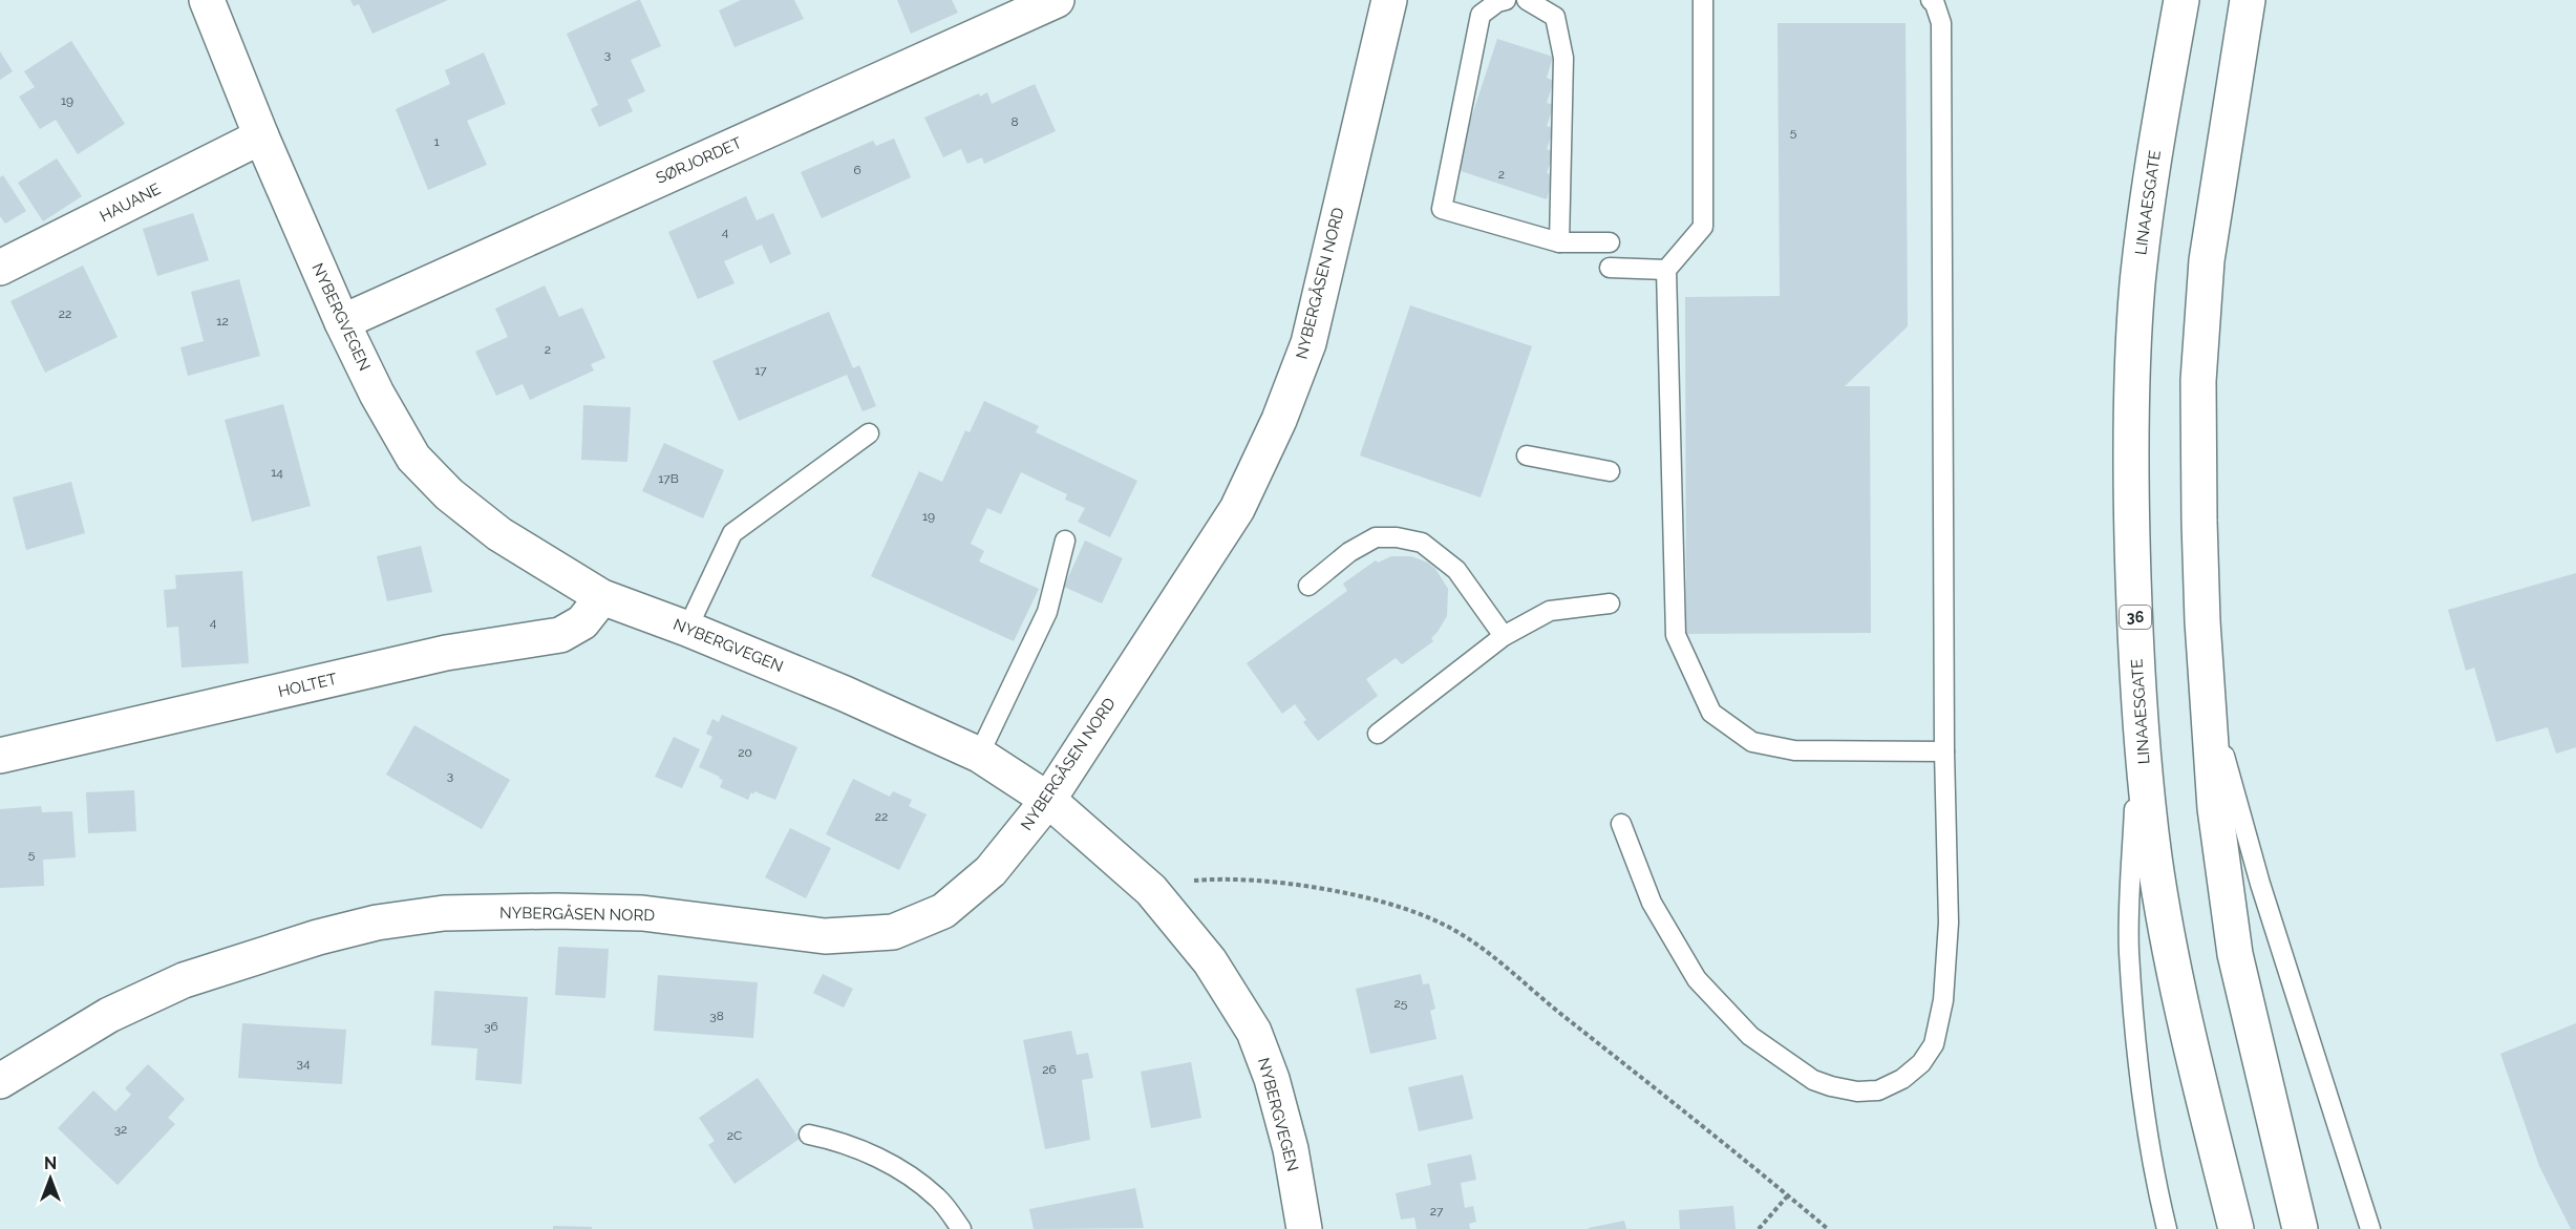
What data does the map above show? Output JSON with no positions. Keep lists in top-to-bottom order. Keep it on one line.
{"streets":{"main road":["SØRJORDET","HAUANE","LINAAESGATE","NYBERGÅSEN NORD","NYBERGVEGEN","36","HOLTET"]},"crossings":[["SØRJORDET","NYBERGVEGEN"],["HAUANE","NYBERGVEGEN"],["NYBERGÅSEN NORD","NYBERGVEGEN"],["NYBERGVEGEN","HOLTET"]],"house_numbers":["3","19","8","5","1","6","2","4","22","12","2","17","14","17B","19","4","20","3","22","5","25","38","36","34","26","32","2C","27"],"north":"top"}
